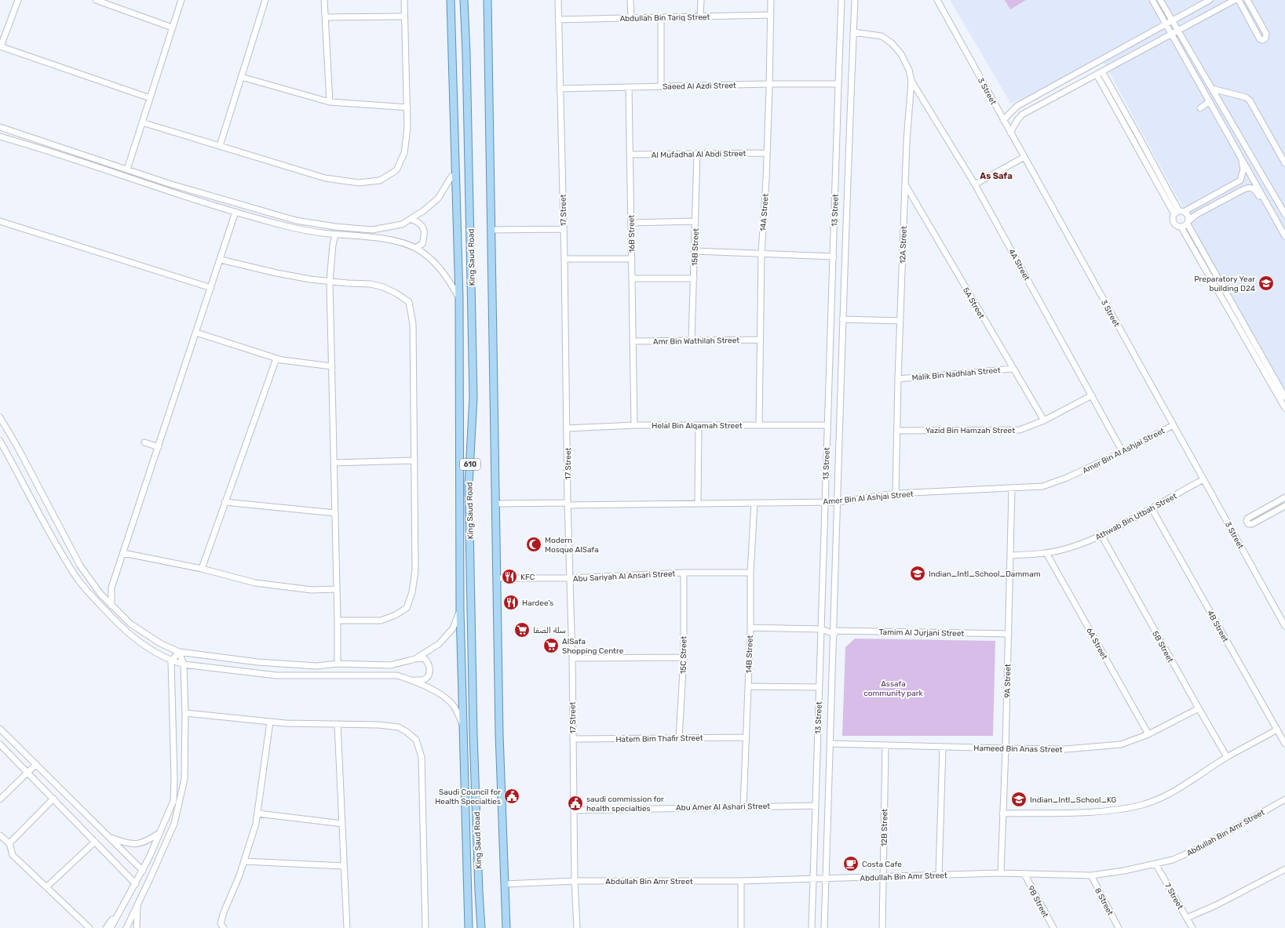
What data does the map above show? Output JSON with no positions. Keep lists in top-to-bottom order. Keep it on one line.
{"streets":{"main road":["King Saud Road","610"],"street":["Abdullah Bin Tariq Street","Saeed Al Azdi Street","3 Street","Al Mufadhal Al Abdi Street","17 Street","13 Street","14A Street","16B Street","12A Street","15B Street","4A Street","5A Street","Amr Bin Wathilah Street","Malik Bin Nadhlah Street","Helal Bin Alqamah Street","Yazid Bin Hamzah Street","Amer Bin Al Ashjai Street","Athwab Bin Utbah Street","Abu Sariyah Al Ansari Street","4B Street","Tamim Al Jurjani Street","6A Street","5B Street","14B Street","15C Street","9A Street","Hatem Bim Thafir Street","Hameed Bin Anas Street","Abu Amer Al Ashari Street","12B Street","Abdullah Bin Amr Street","7 Street","9B Street","8 Street"]},"crossings":[["Abdullah Bin Tariq Street","17 Street"],["Abdullah Bin Tariq Street","14A Street"],["Saeed Al Azdi Street","17 Street"],["Saeed Al Azdi Street","13 Street"],["Saeed Al Azdi Street","14A Street"],["Saeed Al Azdi Street","16B Street"],["3 Street","Amer Bin Al Ashjai Street"],["3 Street","Athwab Bin Utbah Street"],["Al Mufadhal Al Abdi Street","14A Street"],["Al Mufadhal Al Abdi Street","16B Street"],["Al Mufadhal Al Abdi Street","15B Street"],["17 Street","Helal Bin Alqamah Street"],["17 Street","Amer Bin Al Ashjai Street"],["17 Street","Abu Sariyah Al Ansari Street"],["17 Street","Hatem Bim Thafir Street"],["17 Street","Abu Amer Al Ashari Street"],["17 Street","Abdullah Bin Amr Street"],["13 Street","12A Street"],["13 Street","Helal Bin Alqamah Street"],["13 Street","Amer Bin Al Ashjai Street"],["13 Street","Tamim Al Jurjani Street"],["13 Street","Hameed Bin Anas Street"],["13 Street","Abu Amer Al Ashari Street"],["13 Street","Abdullah Bin Amr Street"],["14A Street","Amr Bin Wathilah Street"],["14A Street","Helal Bin Alqamah Street"],["16B Street","Amr Bin Wathilah Street"],["16B Street","Helal Bin Alqamah Street"],["12A Street","4A Street"],["12A Street","5A Street"],["12A Street","Malik Bin Nadhlah Street"],["12A Street","Yazid Bin Hamzah Street"],["12A Street","Amer Bin Al Ashjai Street"],["15B Street","Amr Bin Wathilah Street"],["4A Street","Yazid Bin Hamzah Street"],["4A Street","Amer Bin Al Ashjai Street"],["5A Street","Malik Bin Nadhlah Street"],["5A Street","Yazid Bin Hamzah Street"],["Amer Bin Al Ashjai Street","14B Street"],["Amer Bin Al Ashjai Street","9A Street"],["Athwab Bin Utbah Street","4B Street"],["Athwab Bin Utbah Street","6A Street"],["Athwab Bin Utbah Street","5B Street"],["Athwab Bin Utbah Street","9A Street"],["Abu Sariyah Al Ansari Street","14B Street"],["Abu Sariyah Al Ansari Street","15C Street"],["Tamim Al Jurjani Street","14B Street"],["Tamim Al Jurjani Street","9A Street"],["6A Street","Hameed Bin Anas Street"],["5B Street","Hameed Bin Anas Street"],["14B Street","Hatem Bim Thafir Street"],["14B Street","Abu Amer Al Ashari Street"],["15C Street","Hatem Bim Thafir Street"],["9A Street","Hameed Bin Anas Street"],["9A Street","Abdullah Bin Amr Street"],["Hameed Bin Anas Street","12B Street"],["12B Street","Abdullah Bin Amr Street"],["Abdullah Bin Amr Street","7 Street"],["Abdullah Bin Amr Street","9B Street"],["Abdullah Bin Amr Street","8 Street"]],"districts":["As Safa"],"parks":["Assafa community park"],"places":{"school or university":["Preparatory Year building D24","Indian_Intl_School_Dammam","Indian_Intl_School_KG"],"mosque":["Modern Mosque AlSafa"],"restaurant":["KFC","Hardee's"],"supermarket":["سلة الصفا","AlSafa Shopping Centre"],"public building":["Saudi Council for Health Specialties","saudi commission for health specialties"],"cafe":["Costa Cafe"]}}
